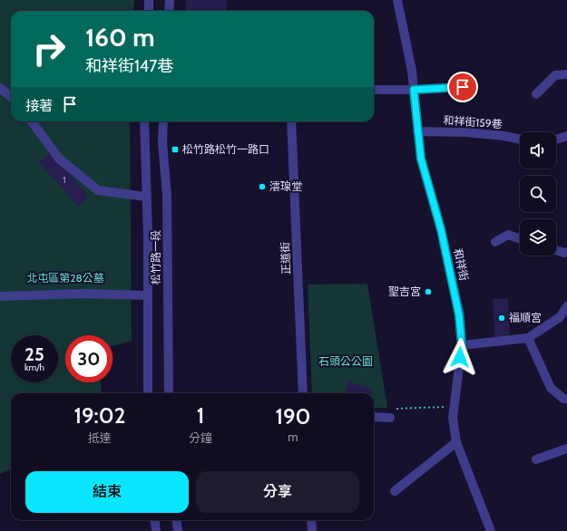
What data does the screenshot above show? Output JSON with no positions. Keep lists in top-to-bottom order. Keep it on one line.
{"streets":{"street":["和祥街159巷","松竹路一段","正道街","和祥街"]},"crossings":[["和祥街159巷","和祥街"]],"parks":["北屯區第28公墓","石頭公公園"],"places":{"transit":["松竹路松竹一路口"],"other":["澐瑔堂","聖吉宮","福順宮"]},"house_numbers":["1"],"page":{"turn":["160 m","和祥街147巷"],"then":"接著","speed":"25 km/h","limit":"30","eta":["19:02","抵達","1","分鐘","190","m"],"buttons":["結束","分享"]}}
